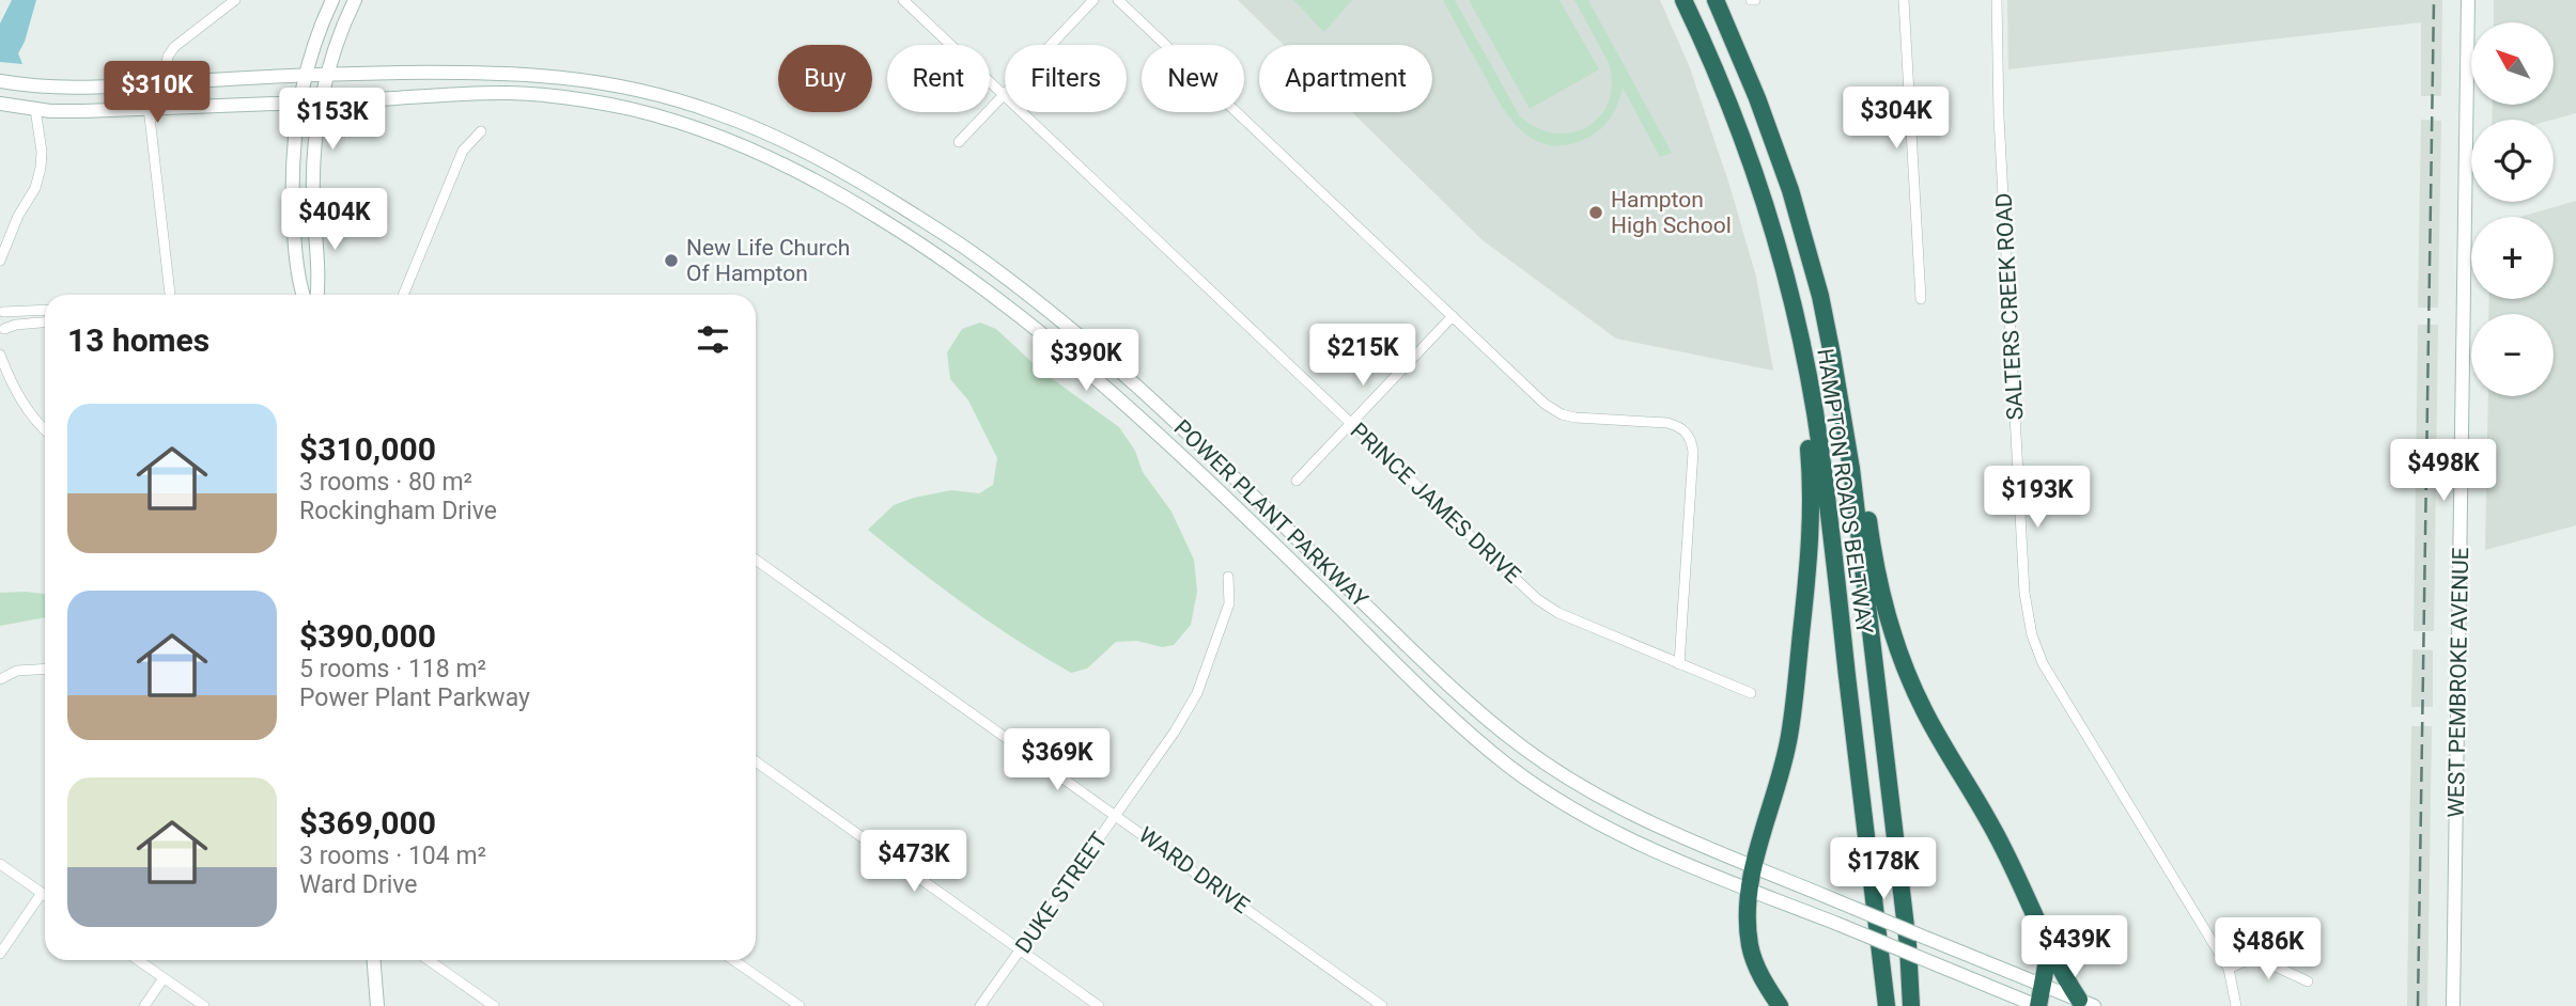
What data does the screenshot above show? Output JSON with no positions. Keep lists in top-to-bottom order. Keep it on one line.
{"streets":{"highway":["HAMPTON ROADS BELTWAY"],"main road":["POWER PLANT PARKWAY","WEST PEMBROKE AVENUE"],"street":["SALTERS CREEK ROAD","PRINCE JAMES DRIVE","WARD DRIVE","DUKE STREET"]},"crossings":[["WARD DRIVE","DUKE STREET"]],"places":["Hampton High School","New Life Church Of Hampton"],"north":"top left","page":{"map_buttons":["+","−"],"chip":["Buy","Rent","Filters","New","Apartment"],"price":["$310K","$304K","$153K","$404K","$215K","$390K","$498K","$193K","$369K","$473K","$178K","$439K","$486K"],"heading":"13 homes","list":[{"name":"$310,000","note":"3 rooms · 80 m² · Rockingham Drive"},{"name":"$390,000","note":"5 rooms · 118 m² · Power Plant Parkway"},{"name":"$369,000","note":"3 rooms · 104 m² · Ward Drive"}]}}
